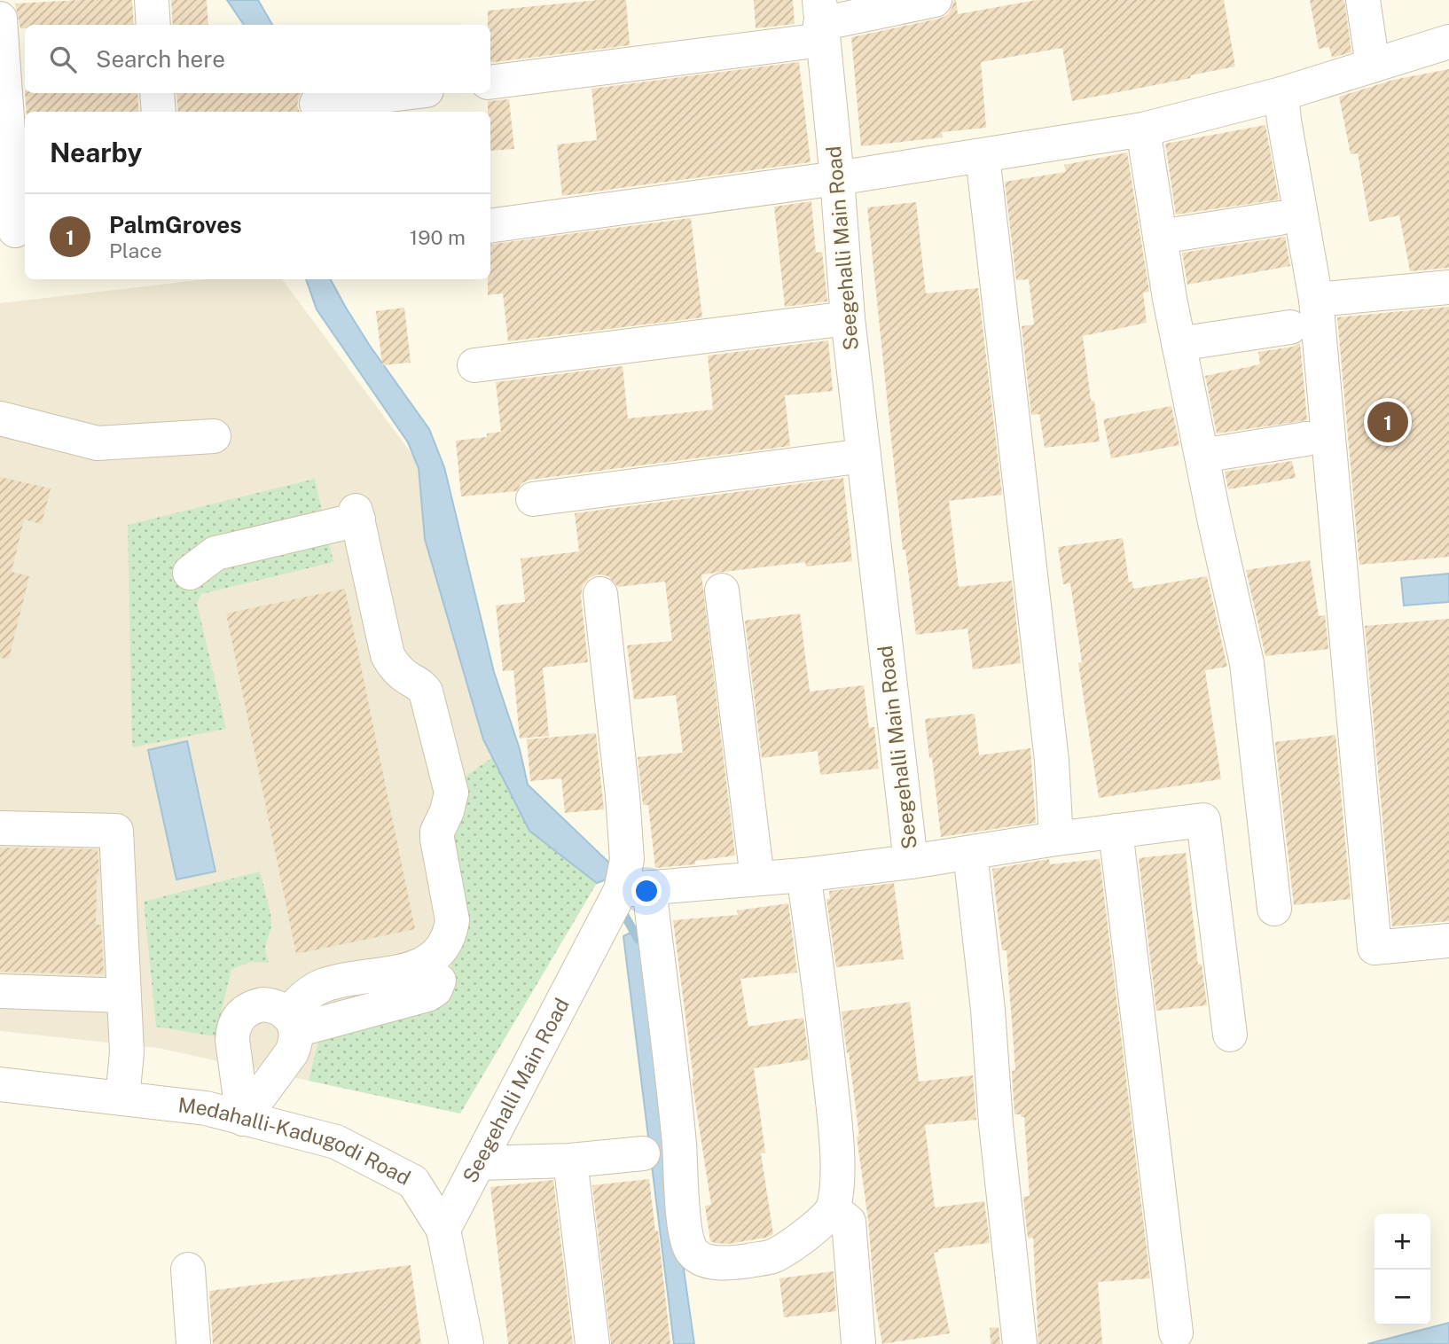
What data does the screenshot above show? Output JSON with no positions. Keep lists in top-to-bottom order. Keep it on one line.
{"streets":{"street":["Seegehalli Main Road","Medahalli-Kadugodi Road"]},"crossings":[["Seegehalli Main Road","Medahalli-Kadugodi Road"]],"page":{"search":"Search here","heading":"Nearby","list":[{"mark":"1","name":"PalmGroves","note":"Place","value":"190 m"}],"pins":"1","map_buttons":["+","−"]}}
